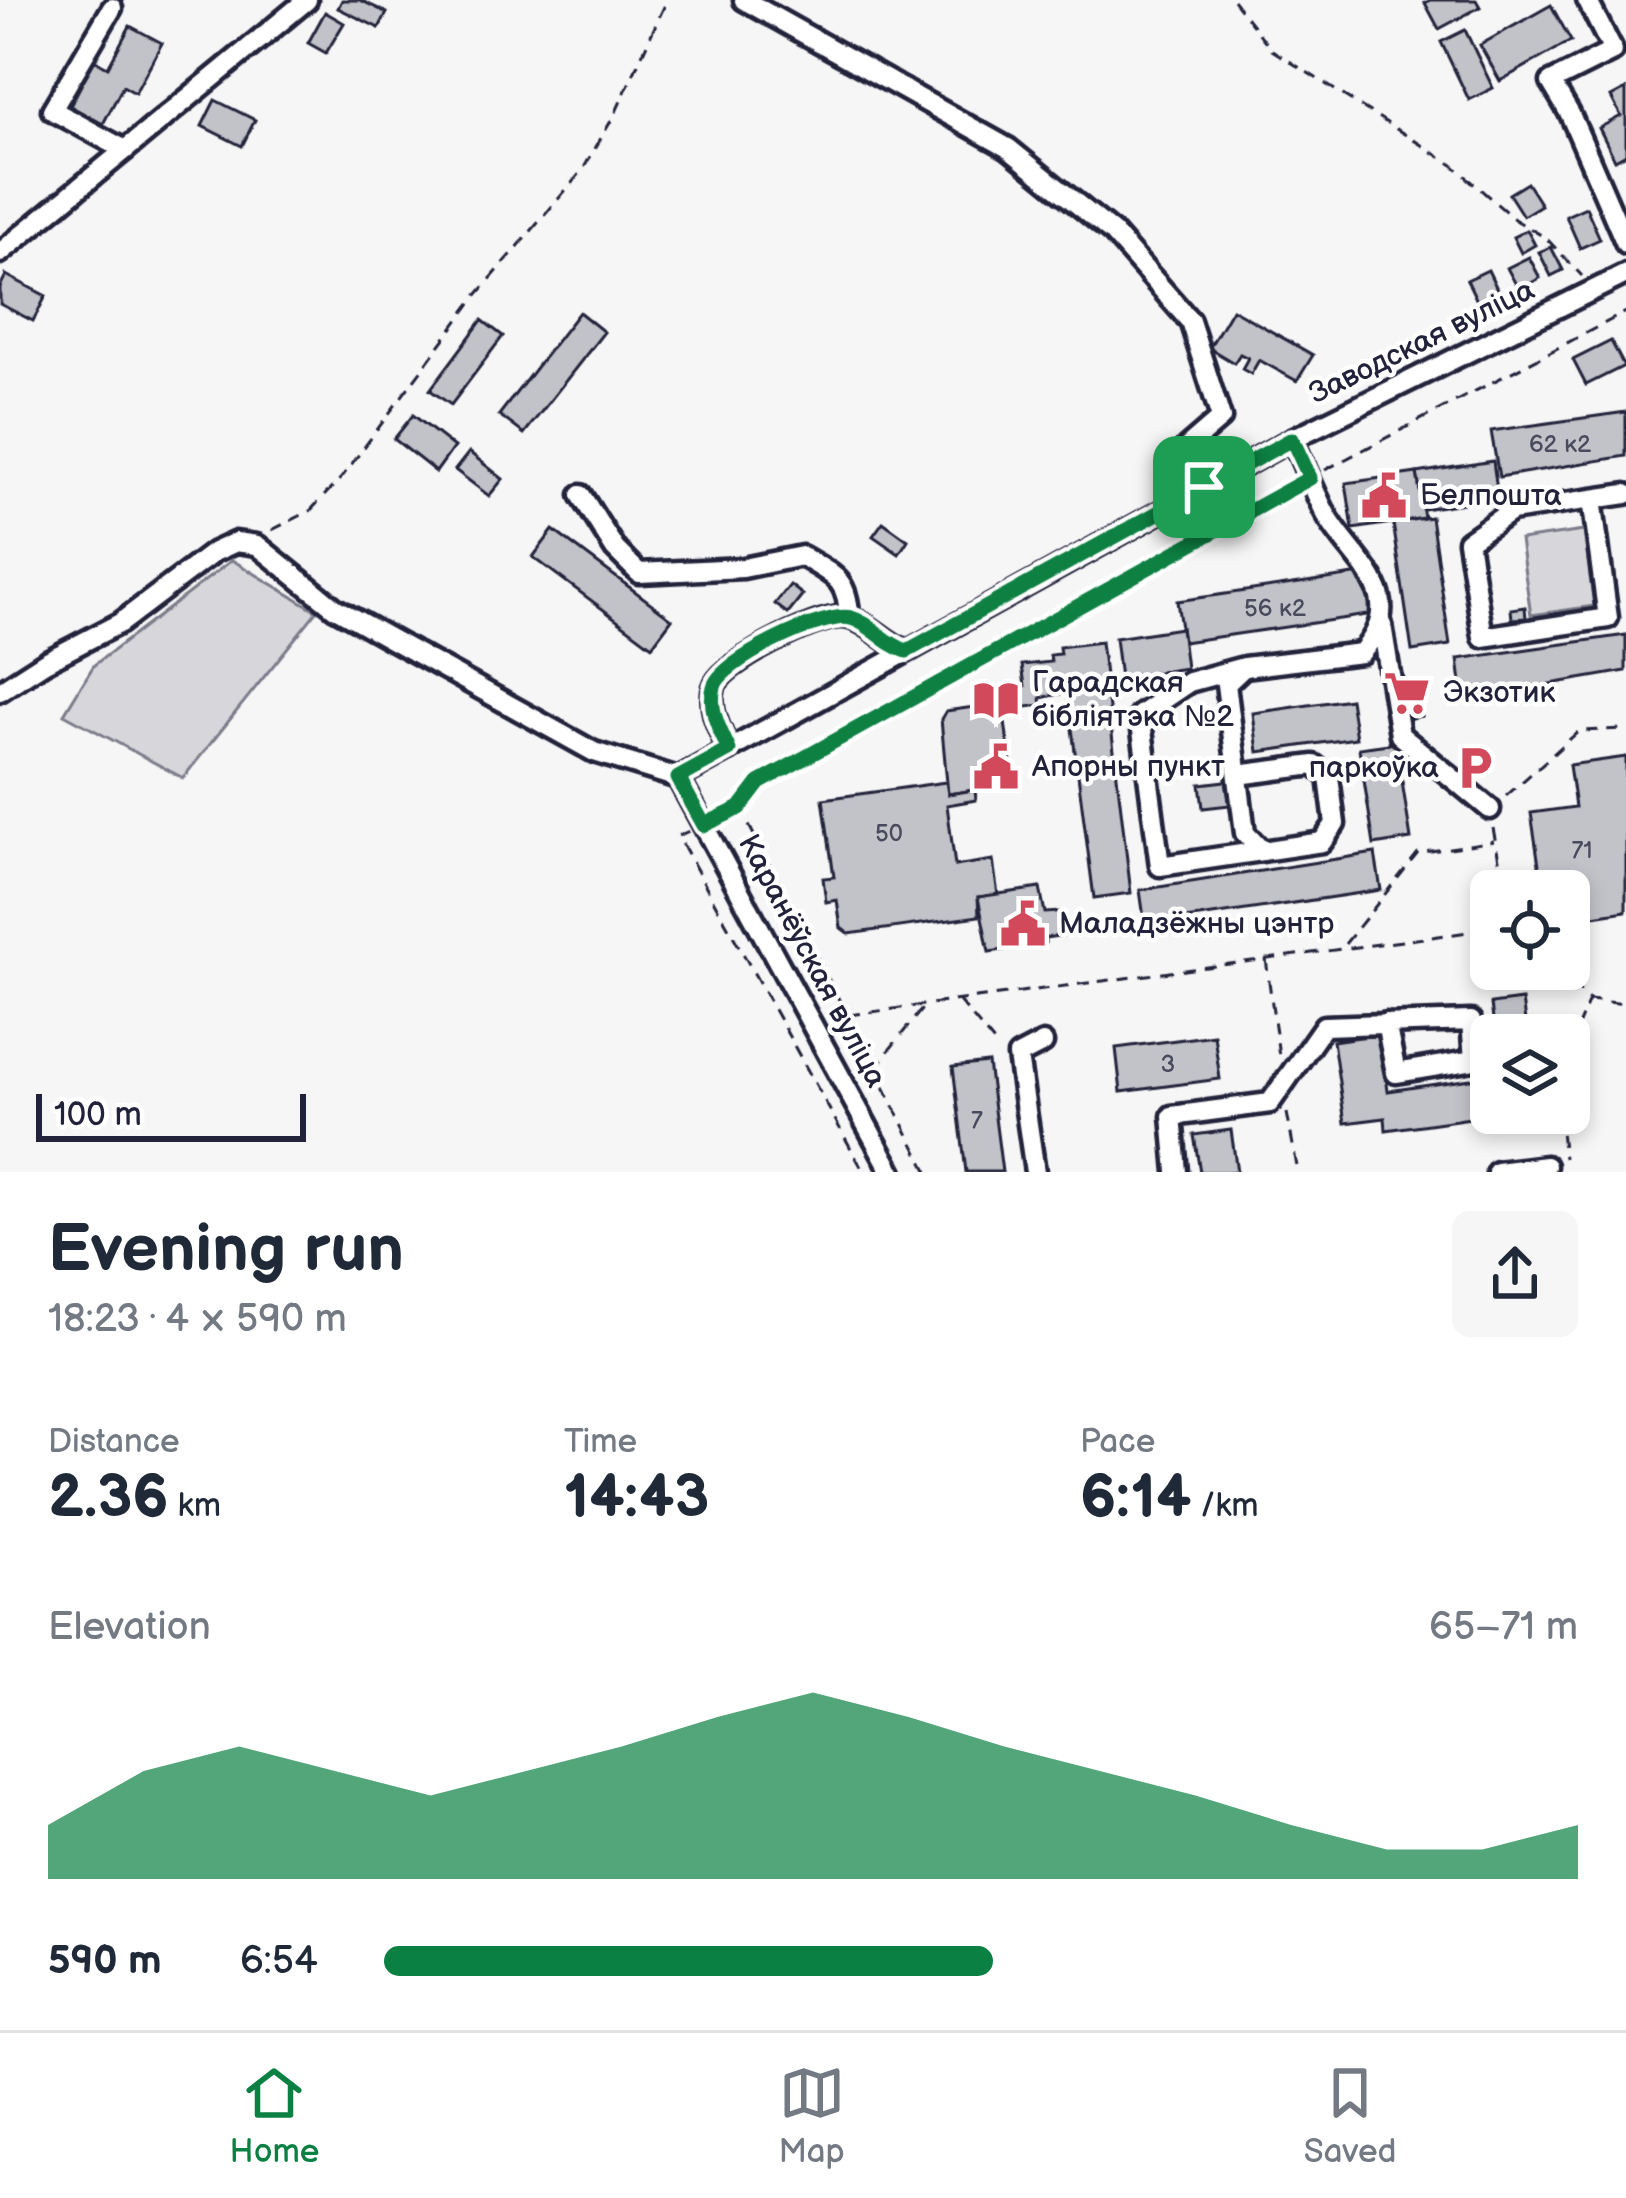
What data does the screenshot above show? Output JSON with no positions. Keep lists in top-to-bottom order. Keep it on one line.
{"streets":{"street":["Заводская вуліца","Каранёўская вуліца"]},"crossings":[["Заводская вуліца","Каранёўская вуліца"]],"places":{"public building":["Белпошта","Апорны пункт","Маладзёжны цэнтр"],"supermarket":["Экзотик"],"library":["Гарадская бібліятэка №2"],"parking":["паркоўка"]},"house_numbers":["62 к2","56 к2","50","71","3","7"],"scale_bar":"100 m","page":{"scale":"100 m","heading":["Evening run","18:23 · 4 × 590 m"],"stats":[["Distance","2.36 km"],["Time","14:43"],["Pace","6:14 /km"]],"chart":["Elevation","65–71 m"],"list":[{"name":"590 m","note":"6:54"}],"tabs":["Home","Map","Saved"]}}
